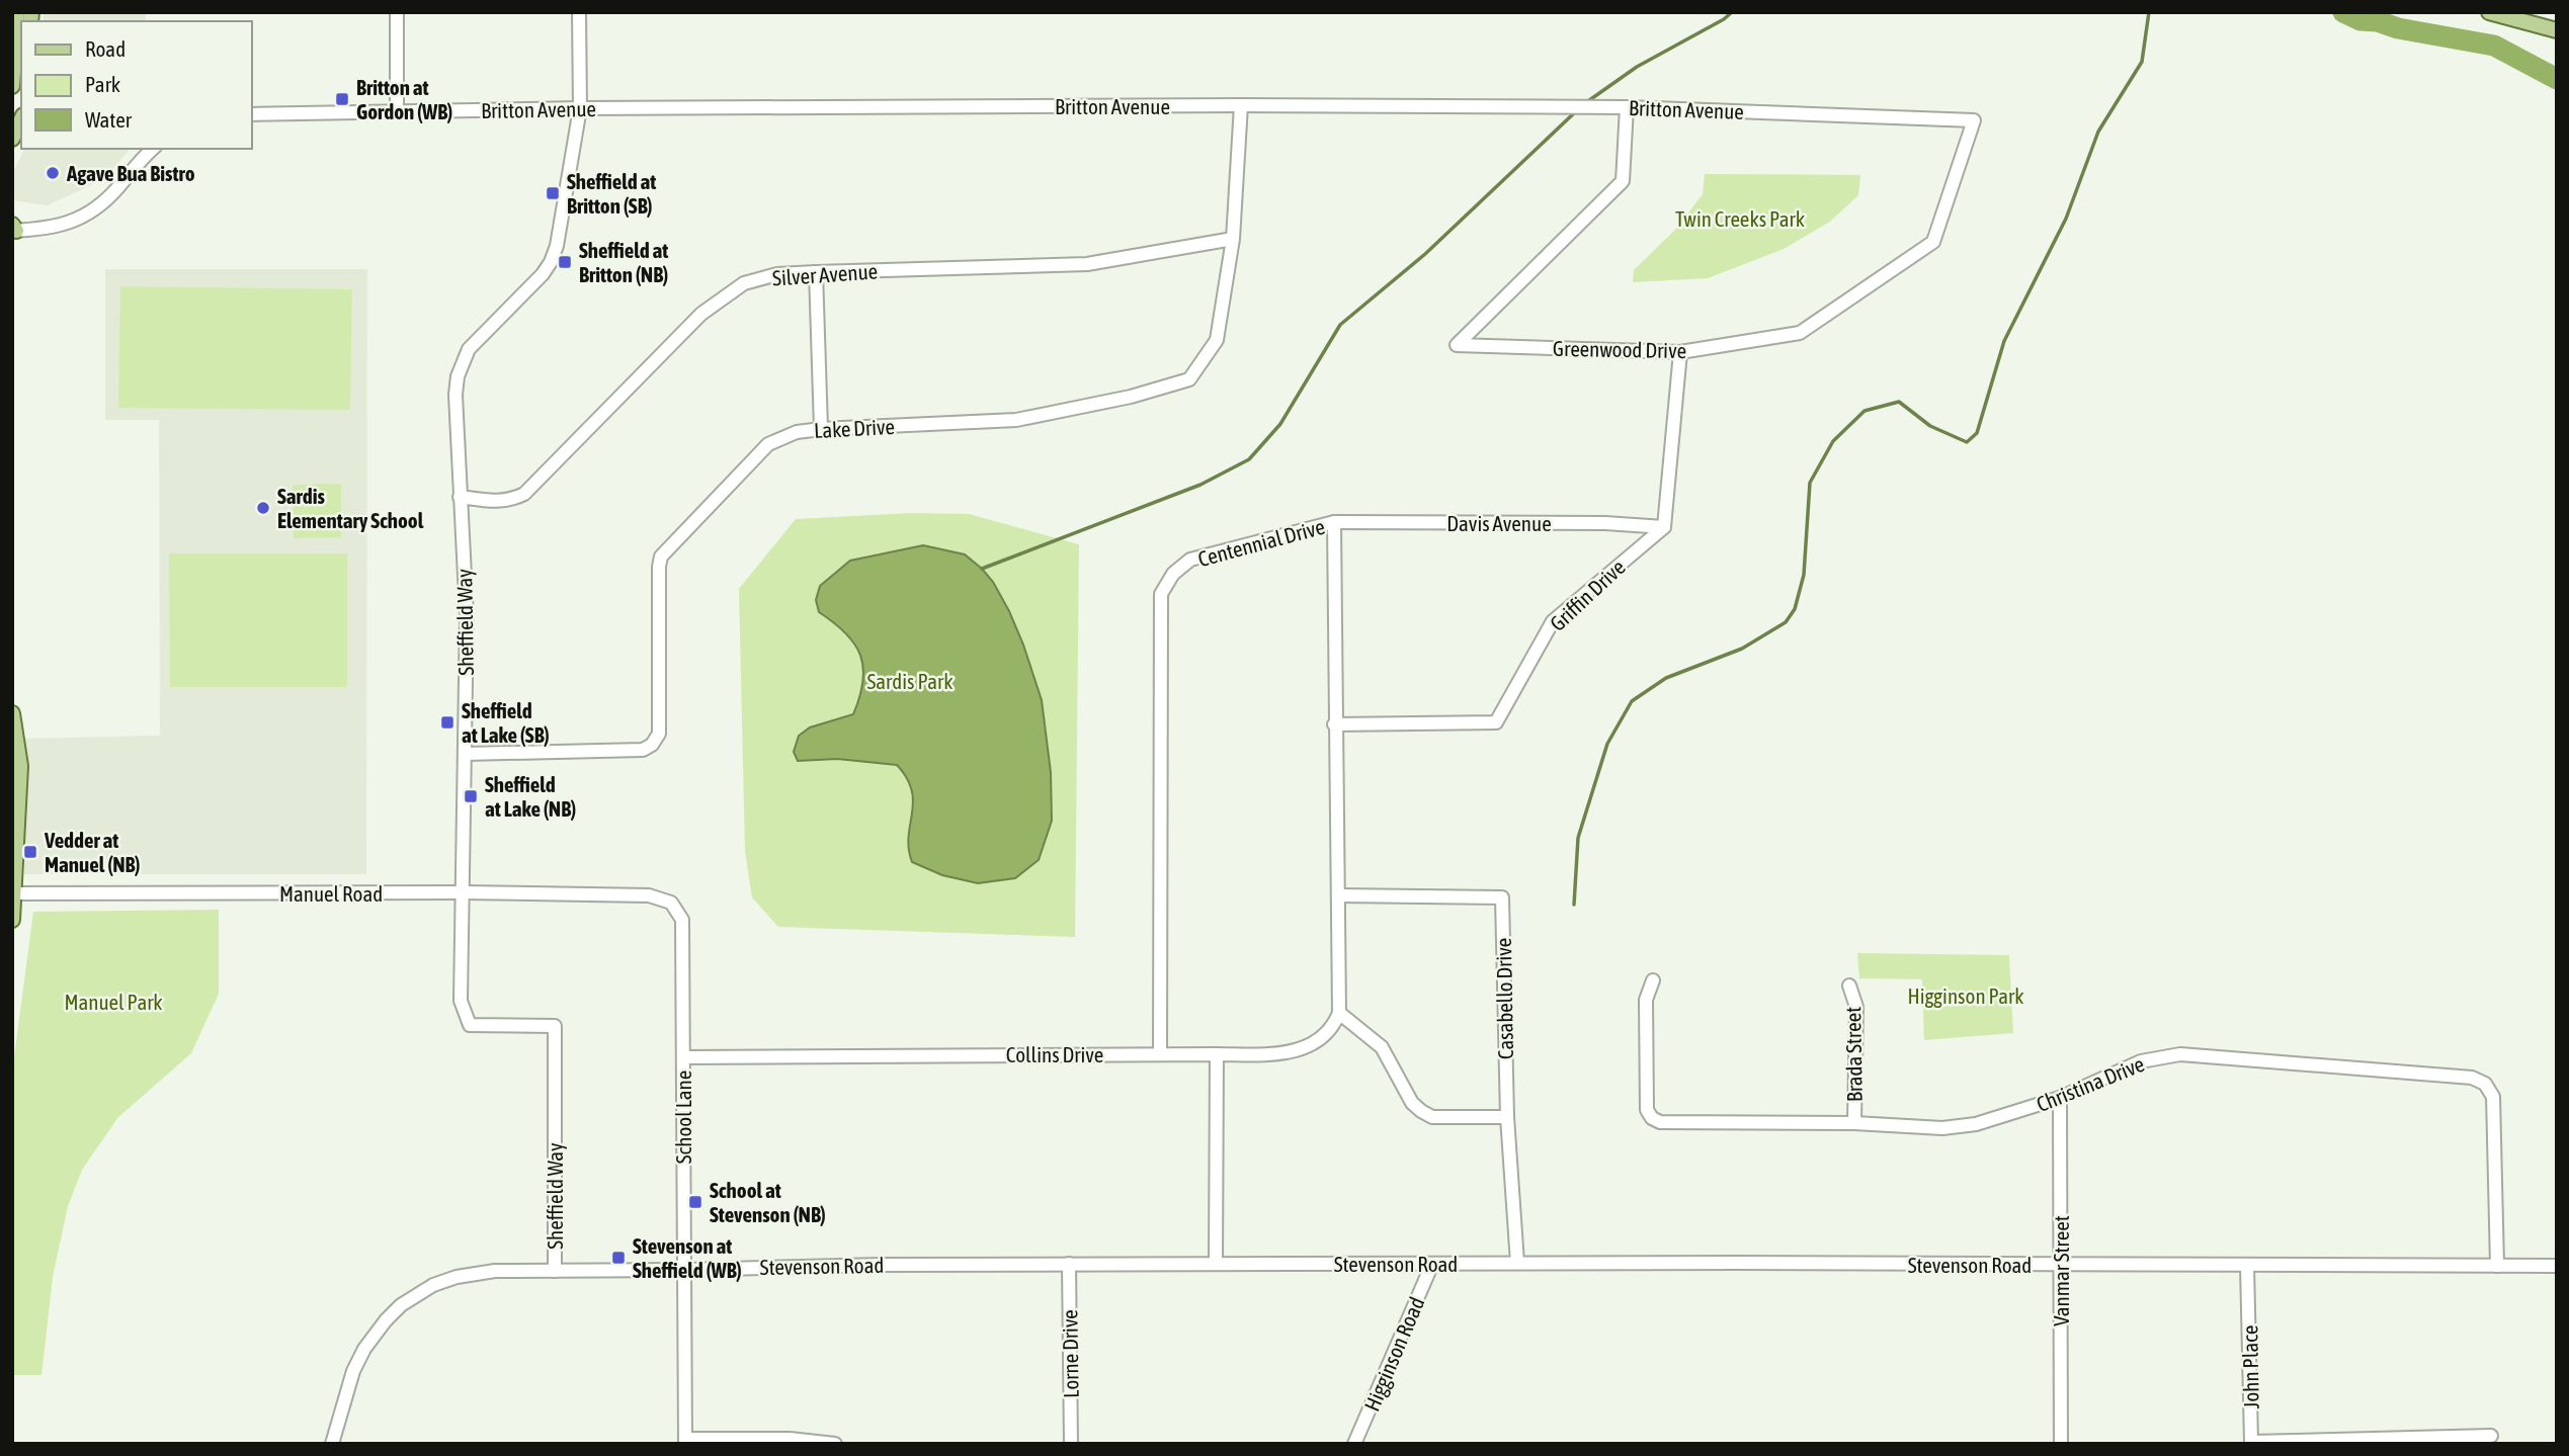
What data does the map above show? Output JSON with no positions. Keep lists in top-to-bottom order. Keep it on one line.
{"streets":{"street":["Britton Avenue","Silver Avenue","Greenwood Drive","Lake Drive","Davis Avenue","Centennial Drive","Griffin Drive","Sheffield Way","Manuel Road","Casabello Drive","Collins Drive","Brada Street","Christina Drive","School Lane","Stevenson Road","Vanmar Street","Lorne Drive","Higginson Road","John Place"]},"crossings":[["Britton Avenue","Greenwood Drive"],["Britton Avenue","Lake Drive"],["Britton Avenue","Sheffield Way"],["Silver Avenue","Lake Drive"],["Silver Avenue","Sheffield Way"],["Lake Drive","Sheffield Way"],["Davis Avenue","Centennial Drive"],["Davis Avenue","Griffin Drive"],["Centennial Drive","Griffin Drive"],["Centennial Drive","Casabello Drive"],["Centennial Drive","Collins Drive"],["Sheffield Way","Manuel Road"],["Sheffield Way","Stevenson Road"],["Manuel Road","School Lane"],["Casabello Drive","Stevenson Road"],["Collins Drive","School Lane"],["Brada Street","Christina Drive"],["Christina Drive","Stevenson Road"],["Christina Drive","Vanmar Street"],["School Lane","Stevenson Road"],["Stevenson Road","Vanmar Street"],["Stevenson Road","Lorne Drive"],["Stevenson Road","Higginson Road"],["Stevenson Road","John Place"]],"parks":["Twin Creeks Park","Sardis Park","Higginson Park","Manuel Park"],"places":{"transit":["Britton at Gordon (WB)","Sheffield at Britton (SB)","Sheffield at Britton (NB)","Sheffield at Lake (SB)","Sheffield at Lake (NB)","Vedder at Manuel (NB)","School at Stevenson (NB)","Stevenson at Sheffield (WB)"],"other":["Agave Bua Bistro","Sardis Elementary School"]},"legend":["Road","Park","Water"]}
